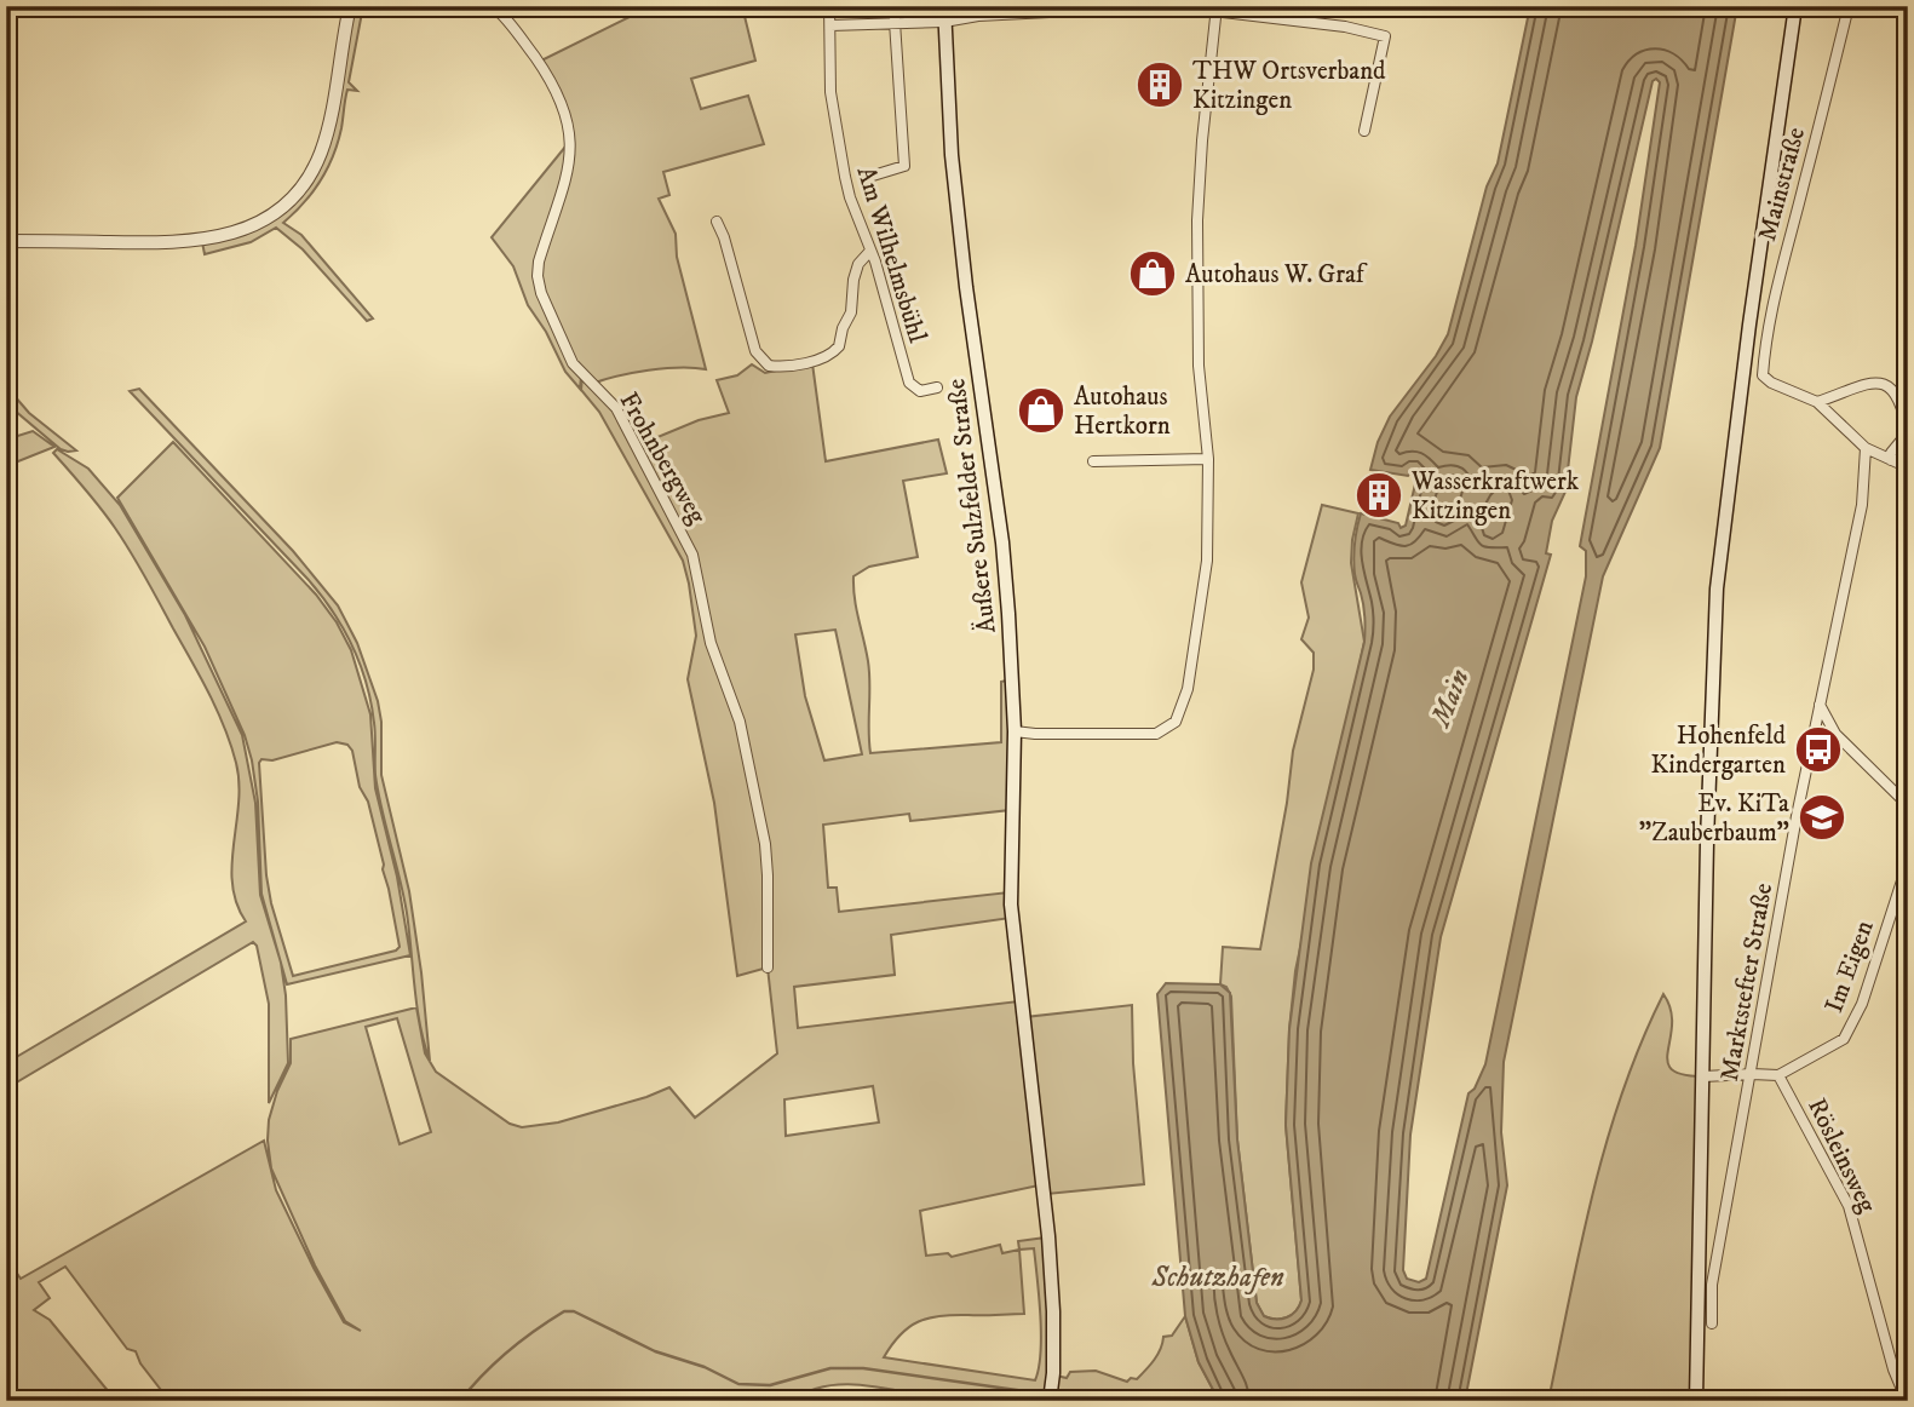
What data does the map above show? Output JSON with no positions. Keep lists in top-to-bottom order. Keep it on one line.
{"streets":{"main road":["Äußere Sulzfelder Straße"],"street":["Mainstraße","Am Wilhelmsbühl","Frohnbergweg","Im Eigen","Marktstefter Straße","Rösleinsweg"]},"crossings":[["Im Eigen","Rösleinsweg"]],"water":["Main","Schutzhafen"],"places":{"building":["THW Ortsverband Kitzingen","Wasserkraftwerk Kitzingen"],"shop":["Autohaus W. Graf","Autohaus Hertkorn"],"bus stop":["Hohenfeld Kindergarten"],"school or university":["Ev. KiTa \"Zauberbaum\""]}}
